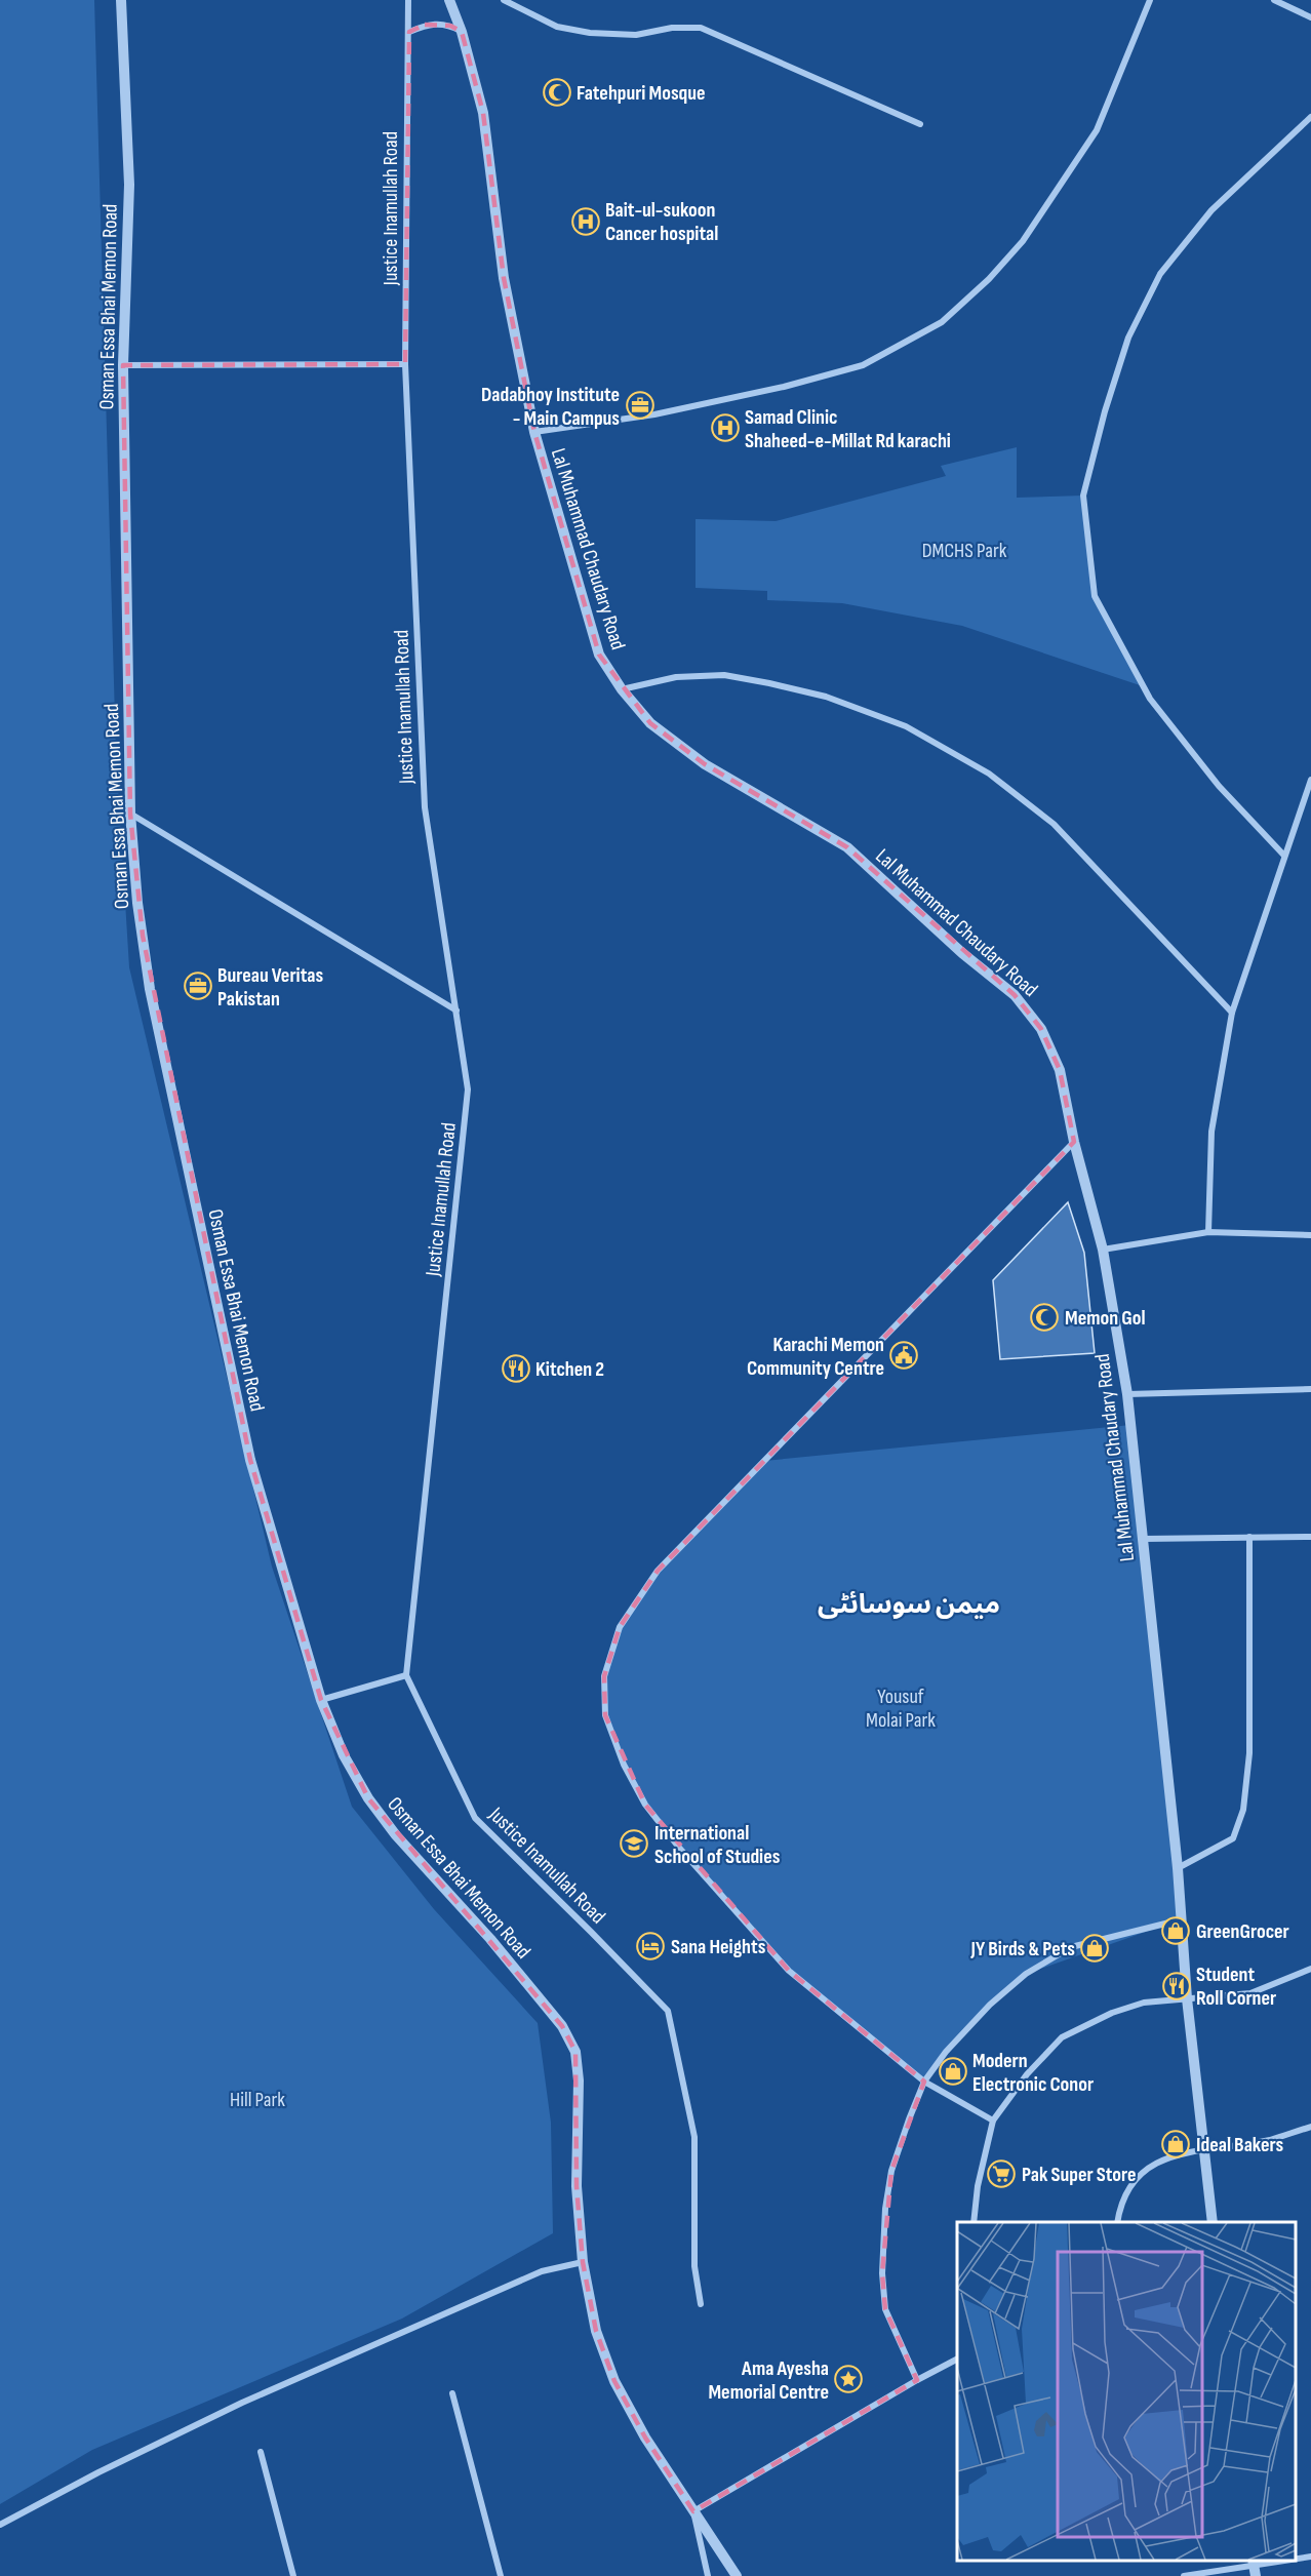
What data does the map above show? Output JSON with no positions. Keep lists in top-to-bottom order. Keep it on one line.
{"streets":{"street":["Justice Inamullah Road","Osman Essa Bhai Memon Road","Lal Muhammad Chaudary Road"]},"districts":["میمن سوسائٹی"],"parks":["DMCHS Park","Yousuf Molai Park","Hill Park"],"places":{"mosque":["Fatehpuri Mosque","Memon Gol"],"hospital":["Bait-ul-sukoon Cancer hospital","Samad Clinic Shaheed-e-Millat Rd karachi"],"office":["Dadabhoy Institute - Main Campus","Bureau Veritas Pakistan"],"public building":["Karachi Memon Community Centre"],"restaurant":["Kitchen 2","Student Roll Corner"],"school or university":["International School of Studies"],"shop":["GreenGrocer","JY Birds & Pets","Modern Electronic Conor","Ideal Bakers"],"hotel":["Sana Heights"],"supermarket":["Pak Super Store"],"place":["Ama Ayesha Memorial Centre"]}}
